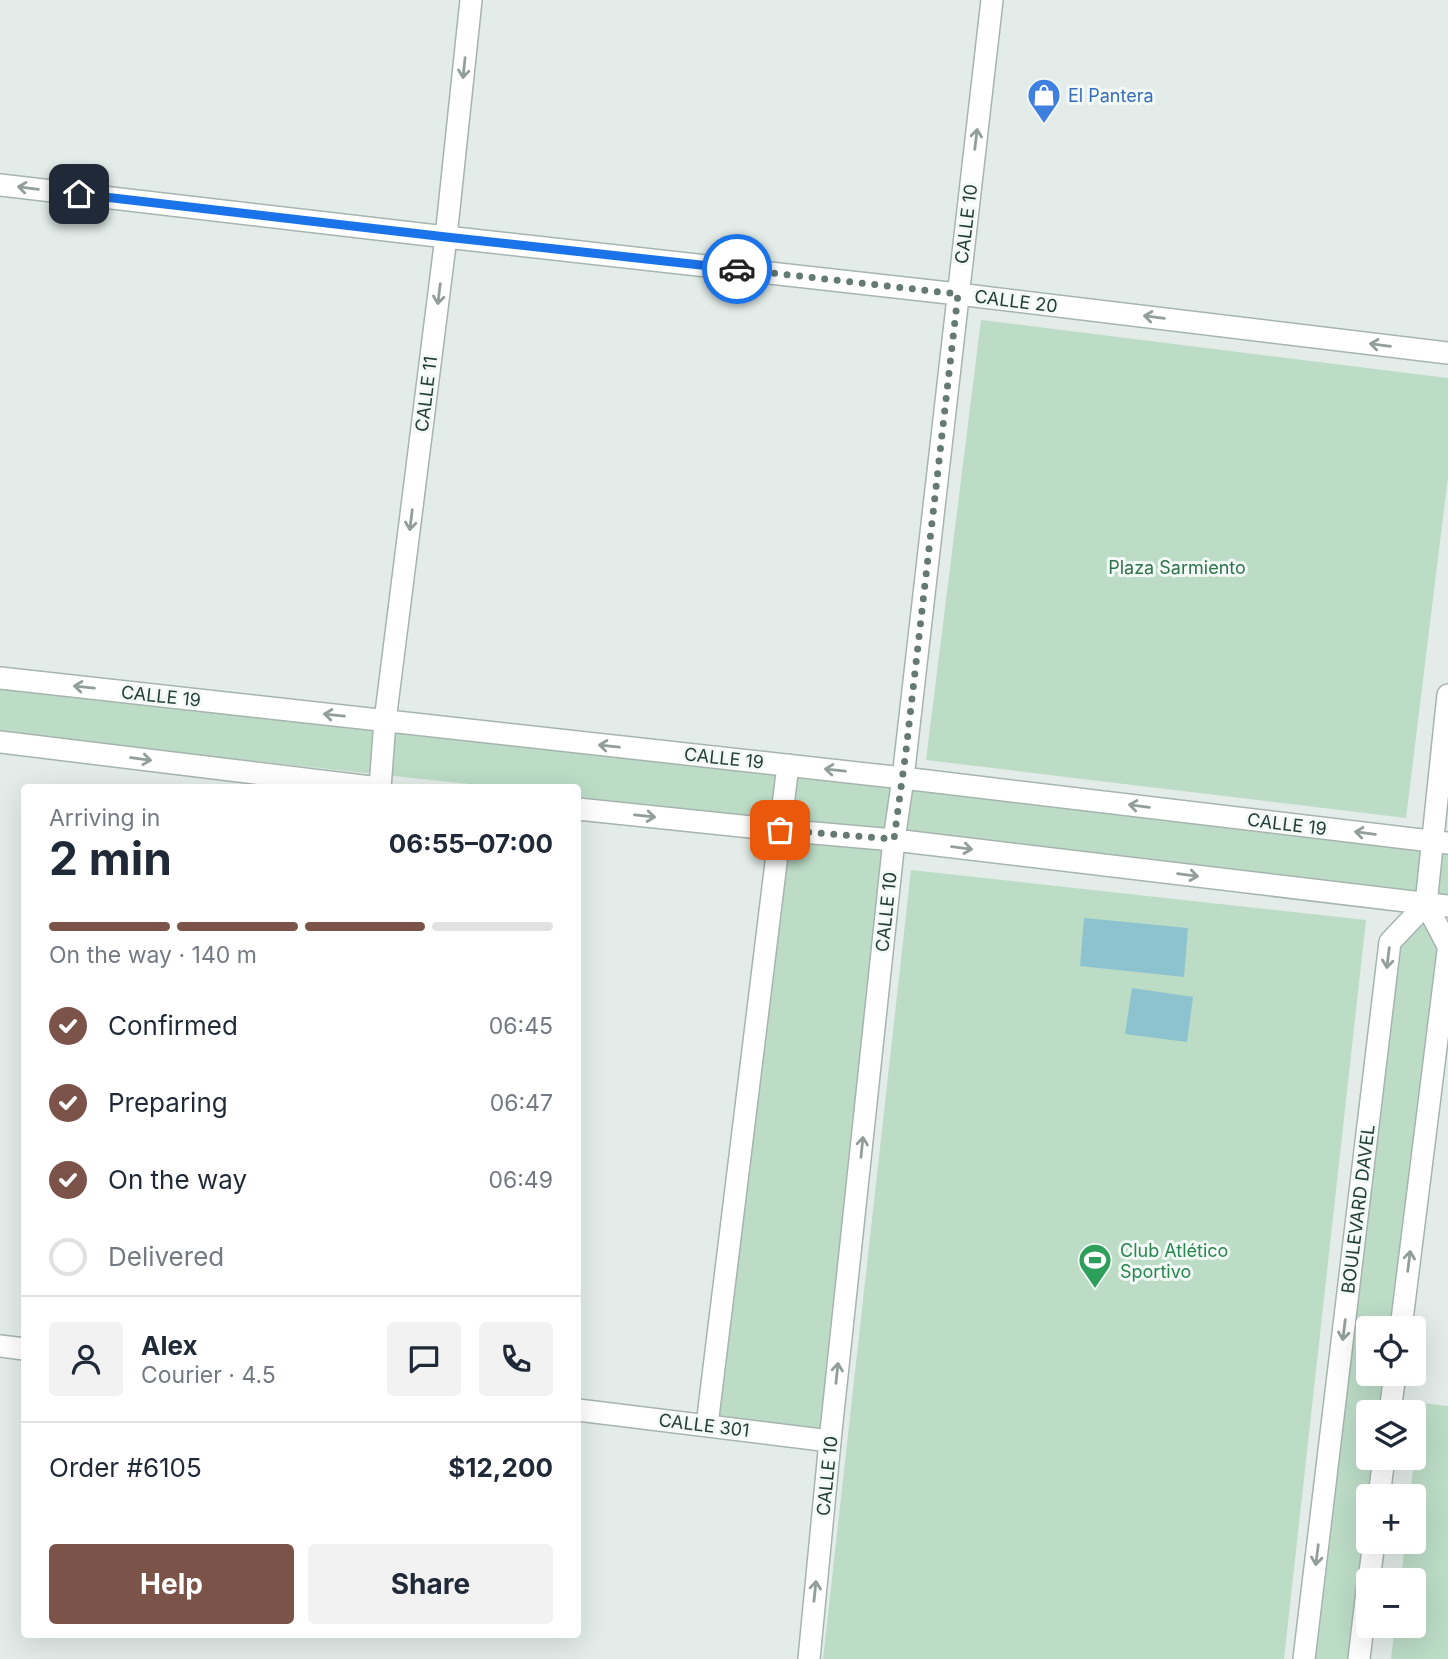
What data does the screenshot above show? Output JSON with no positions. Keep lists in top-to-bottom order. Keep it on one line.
{"streets":{"street":["CALLE 10","CALLE 20","CALLE 11","CALLE 19","BOULEVARD DAVEL","CALLE 301"]},"crossings":[["CALLE 10","CALLE 20"],["CALLE 10","CALLE 19"],["CALLE 10","CALLE 301"],["CALLE 20","CALLE 11"],["CALLE 11","CALLE 19"]],"one_way":["CALLE 20","CALLE 11"],"parks":["Plaza Sarmiento"],"places":{"shop":["El Pantera"],"sports":["Club Atlético Sportivo"]},"page":{"heading":["2 min","Arriving in","06:55–07:00"],"panel":["Alex","Courier · 4.5","Order #6105","$12,200"],"bar":"On the way · 140 m","list":[["Confirmed","06:45"],["Preparing","06:47"],["On the way","06:49"],"Delivered"],"map_buttons":["+","−"],"buttons":["Help","Share"]}}
